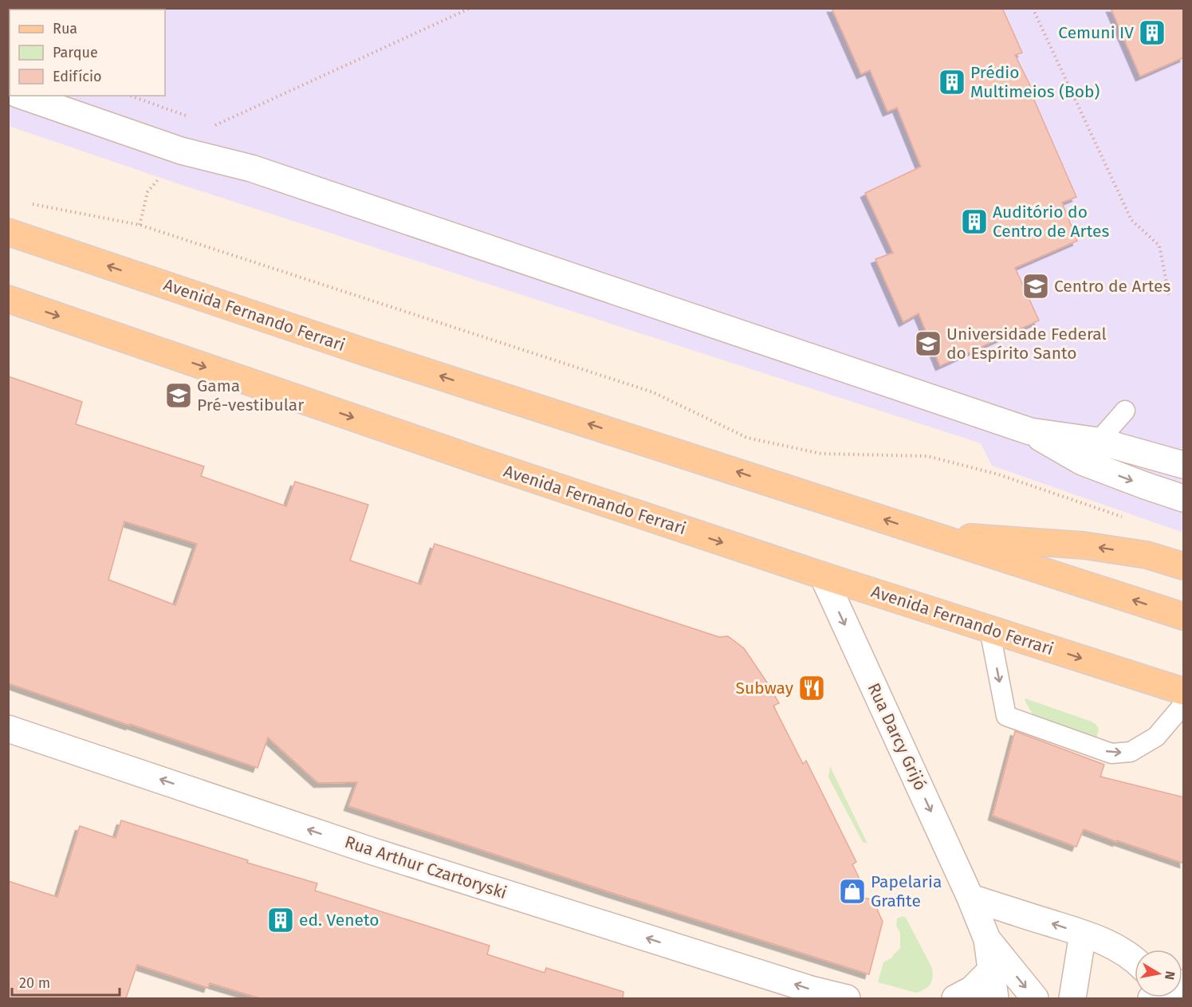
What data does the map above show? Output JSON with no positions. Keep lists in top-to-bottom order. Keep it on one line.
{"streets":{"main road":["Avenida Fernando Ferrari"],"street":["Rua Darcy Grijó","Rua Arthur Czartoryski"]},"crossings":[["Avenida Fernando Ferrari","Rua Darcy Grijó"]],"one_way":["Rua Darcy Grijó","Rua Arthur Czartoryski"],"places":{"building":["Cemuni IV","Prédio Multimeios (Bob)","Auditório do Centro de Artes","ed. Veneto"],"school or university":["Centro de Artes","Universidade Federal do Espírito Santo","Gama Pré-vestibular"],"restaurant":["Subway"],"shop":["Papelaria Grafite"]},"legend":["Rua","Parque","Edifício"],"scale_bar":"20 m","north":"right"}
